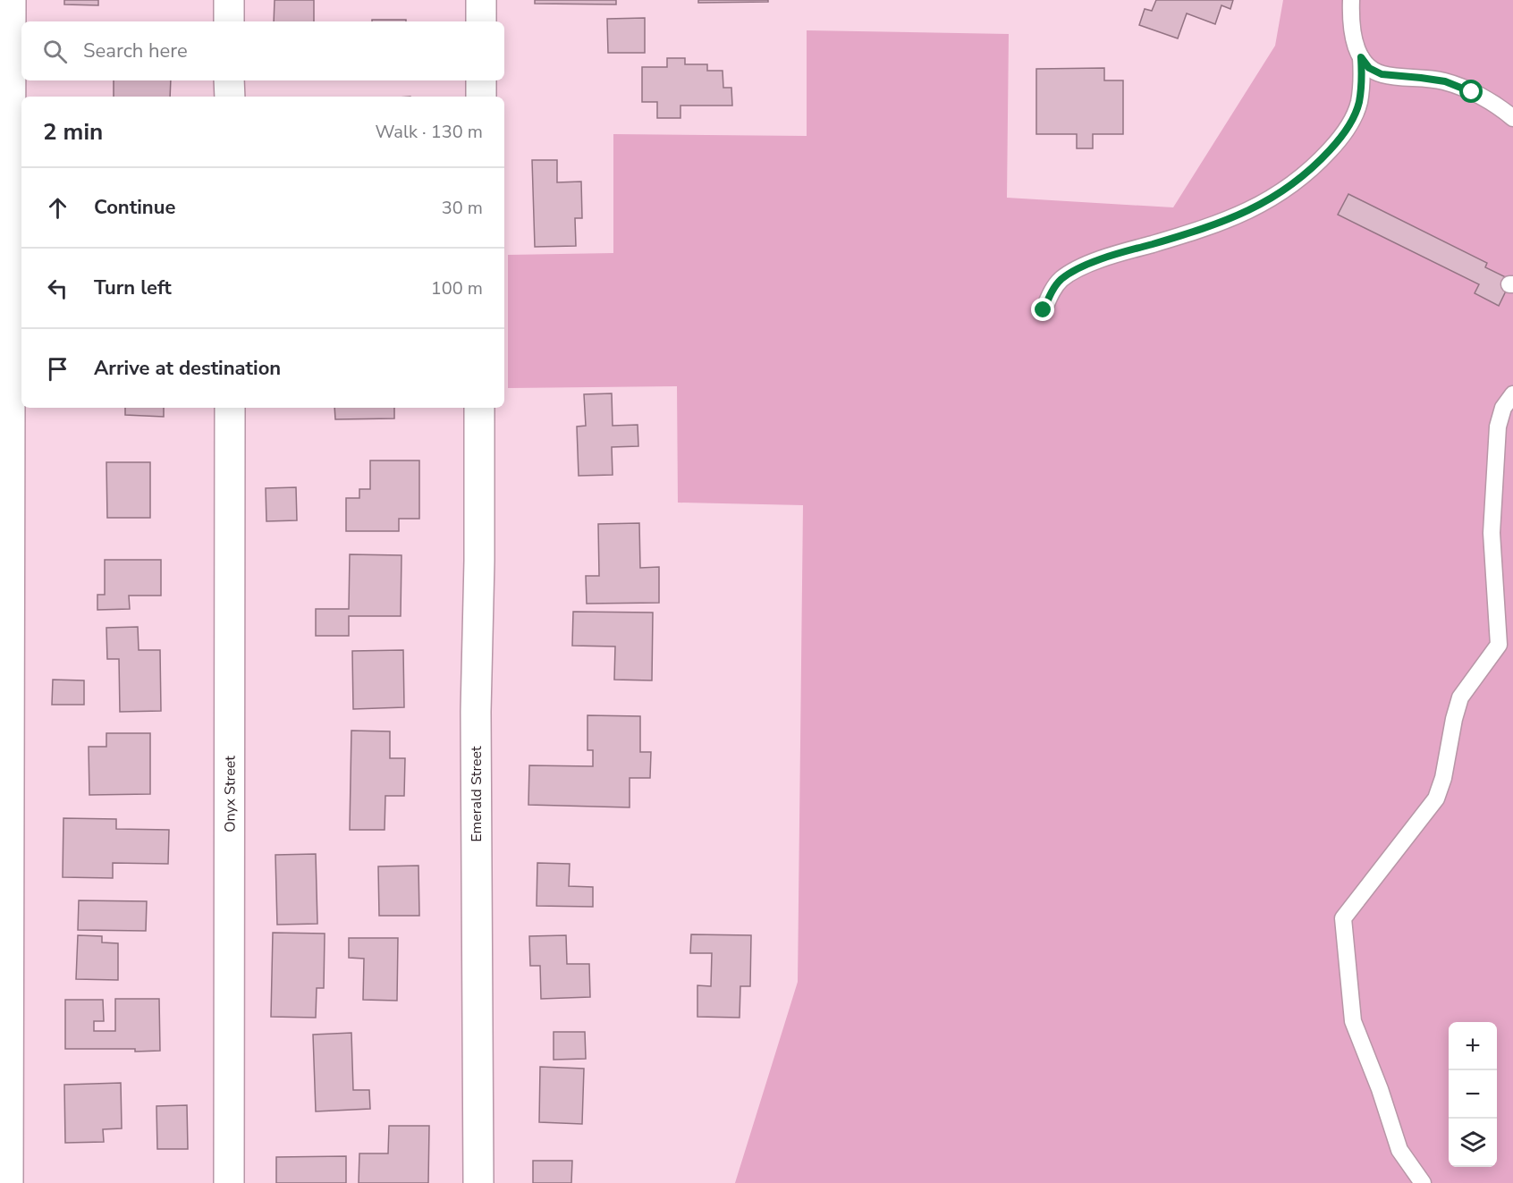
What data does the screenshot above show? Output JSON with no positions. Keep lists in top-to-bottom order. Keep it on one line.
{"streets":{"street":["Onyx Street","Emerald Street"]},"page":{"search":"Search here","heading":["2 min","Walk · 130 m"],"list":[["Continue","30 m"],["Turn left","100 m"],"Arrive at destination"],"map_buttons":["+","−"]}}
